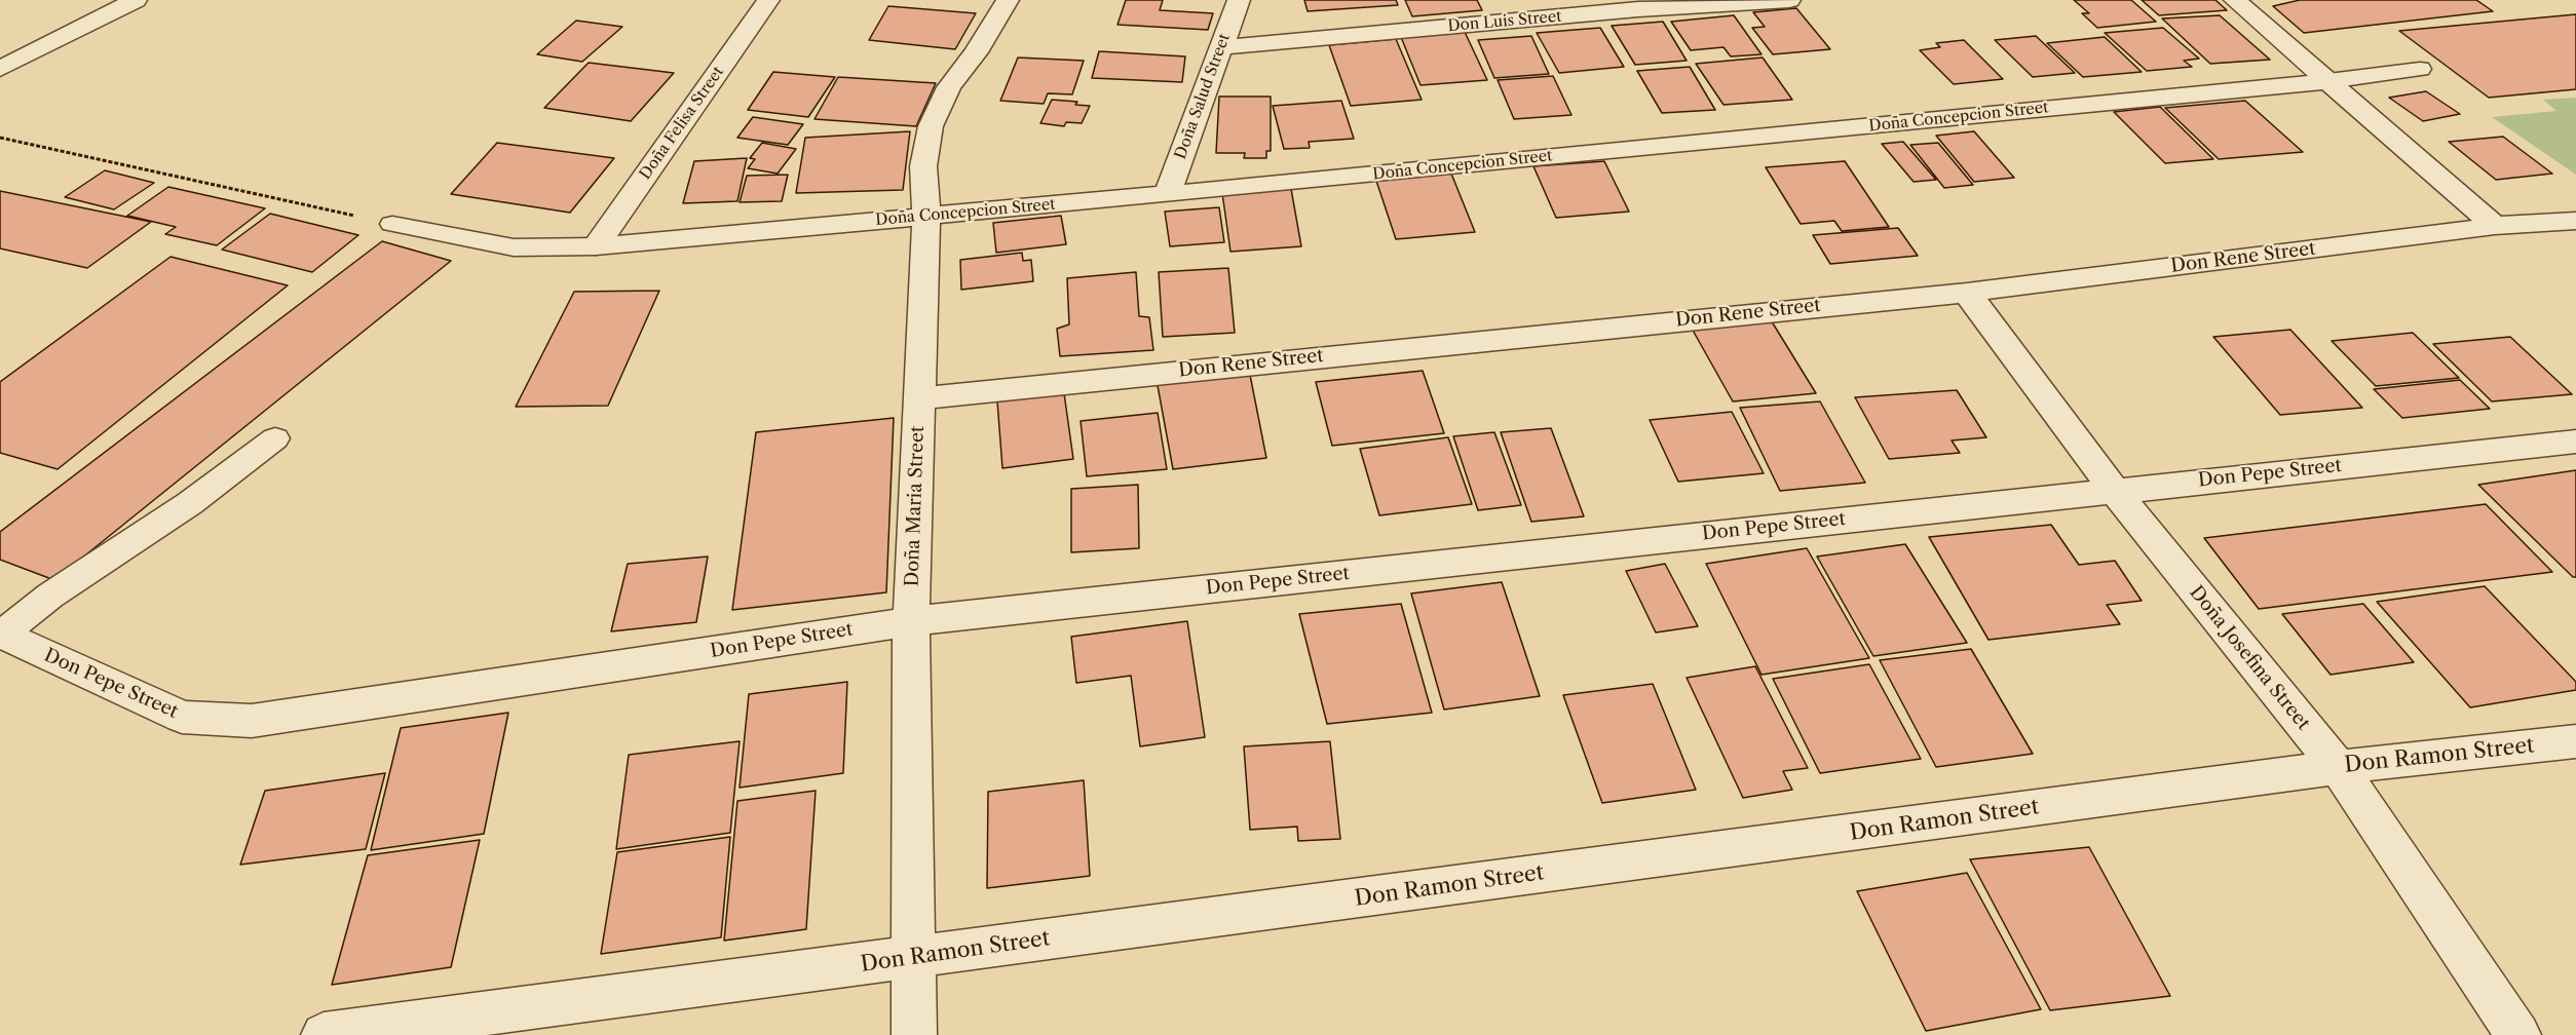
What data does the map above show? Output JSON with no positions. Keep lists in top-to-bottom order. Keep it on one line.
{"streets":{"street":["Don Luis Street","Doña Salud Street","Doña Concepcion Street","Doña Felisa Street","Don Rene Street","Don Pepe Street","Doña Maria Street","Doña Josefina Street","Don Ramon Street"]},"crossings":[["Don Luis Street","Doña Salud Street"],["Doña Salud Street","Doña Concepcion Street"],["Doña Concepcion Street","Doña Felisa Street"],["Doña Concepcion Street","Doña Maria Street"],["Don Rene Street","Doña Maria Street"],["Don Rene Street","Doña Josefina Street"],["Don Pepe Street","Doña Maria Street"],["Don Pepe Street","Doña Josefina Street"],["Doña Maria Street","Don Ramon Street"],["Doña Josefina Street","Don Ramon Street"]]}
